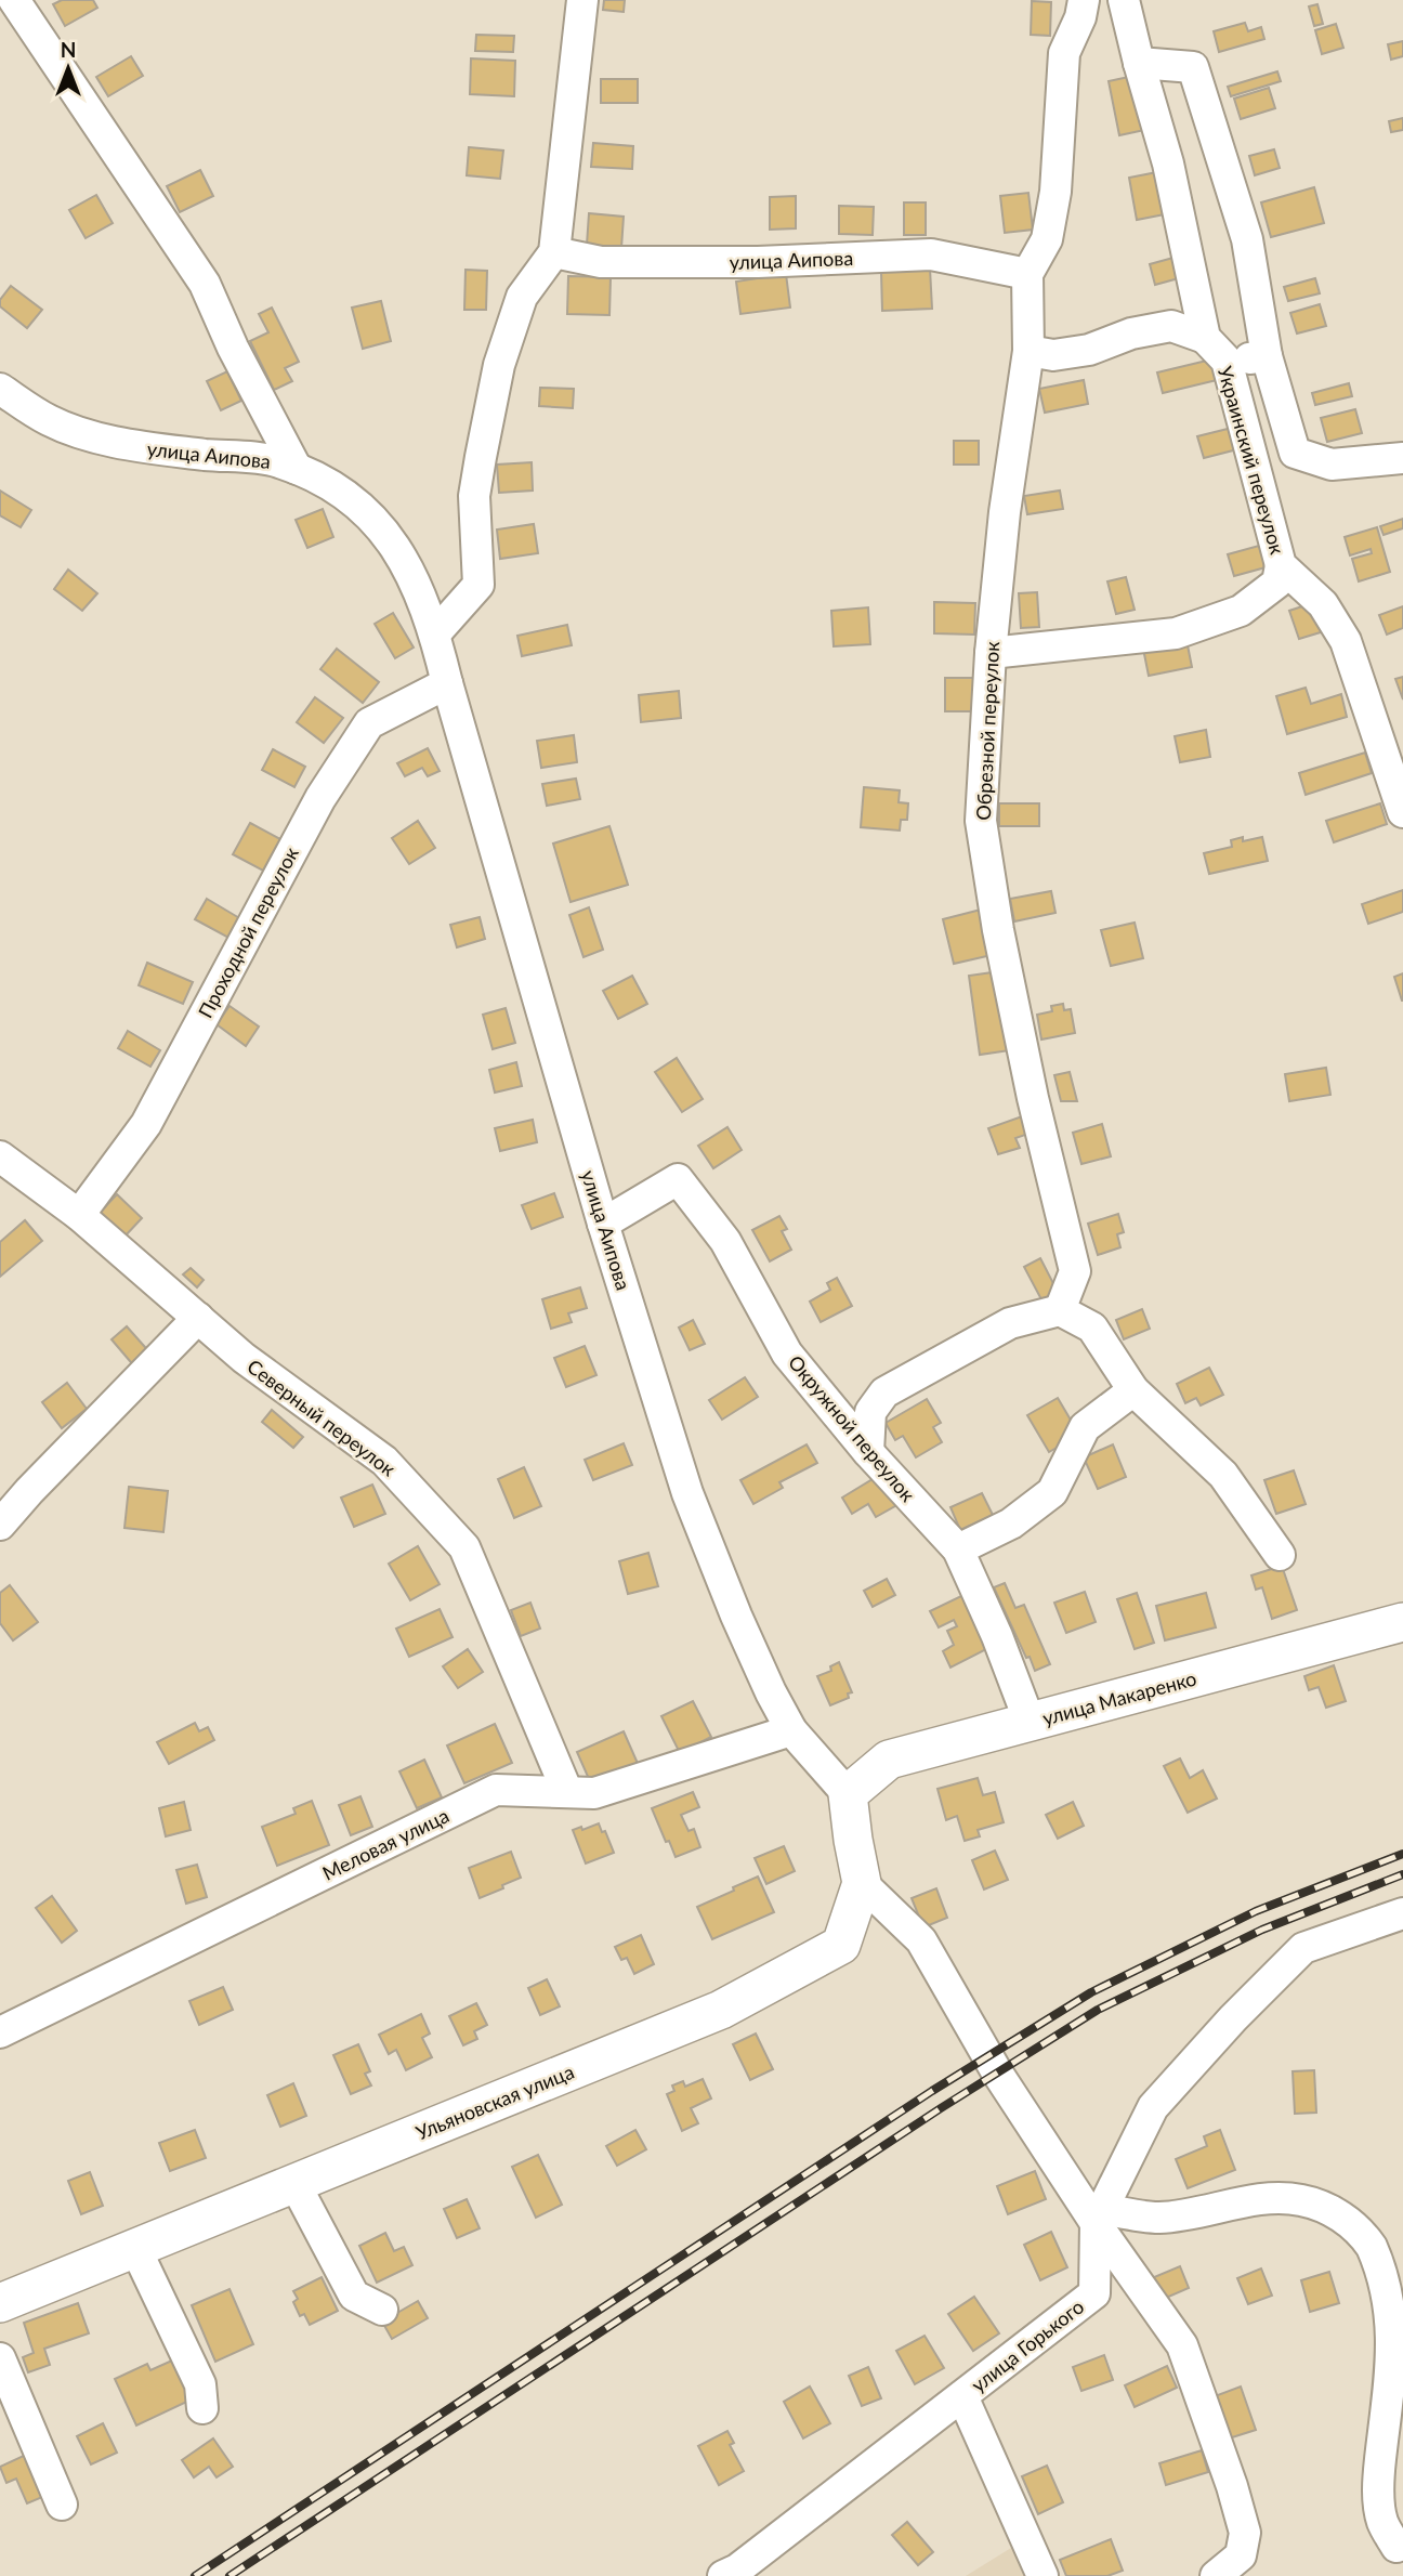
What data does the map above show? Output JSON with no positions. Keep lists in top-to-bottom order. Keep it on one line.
{"streets":{"main road":["улица Макаренко","Ульяновская улица"],"street":["улица Аипова","Украинский переулок","Обрезной переулок","Проходной переулок","Северный переулок","Окружной переулок","Меловая улица","улица Горького"]},"crossings":[["улица Аипова","Обрезной переулок"],["улица Аипова","Проходной переулок"],["улица Аипова","Окружной переулок"],["улица Аипова","улица Макаренко"],["улица Аипова","Меловая улица"],["улица Аипова","Ульяновская улица"],["Проходной переулок","Северный переулок"],["Северный переулок","Меловая улица"],["Окружной переулок","улица Макаренко"],["улица Макаренко","Ульяновская улица"]],"north":"top"}
